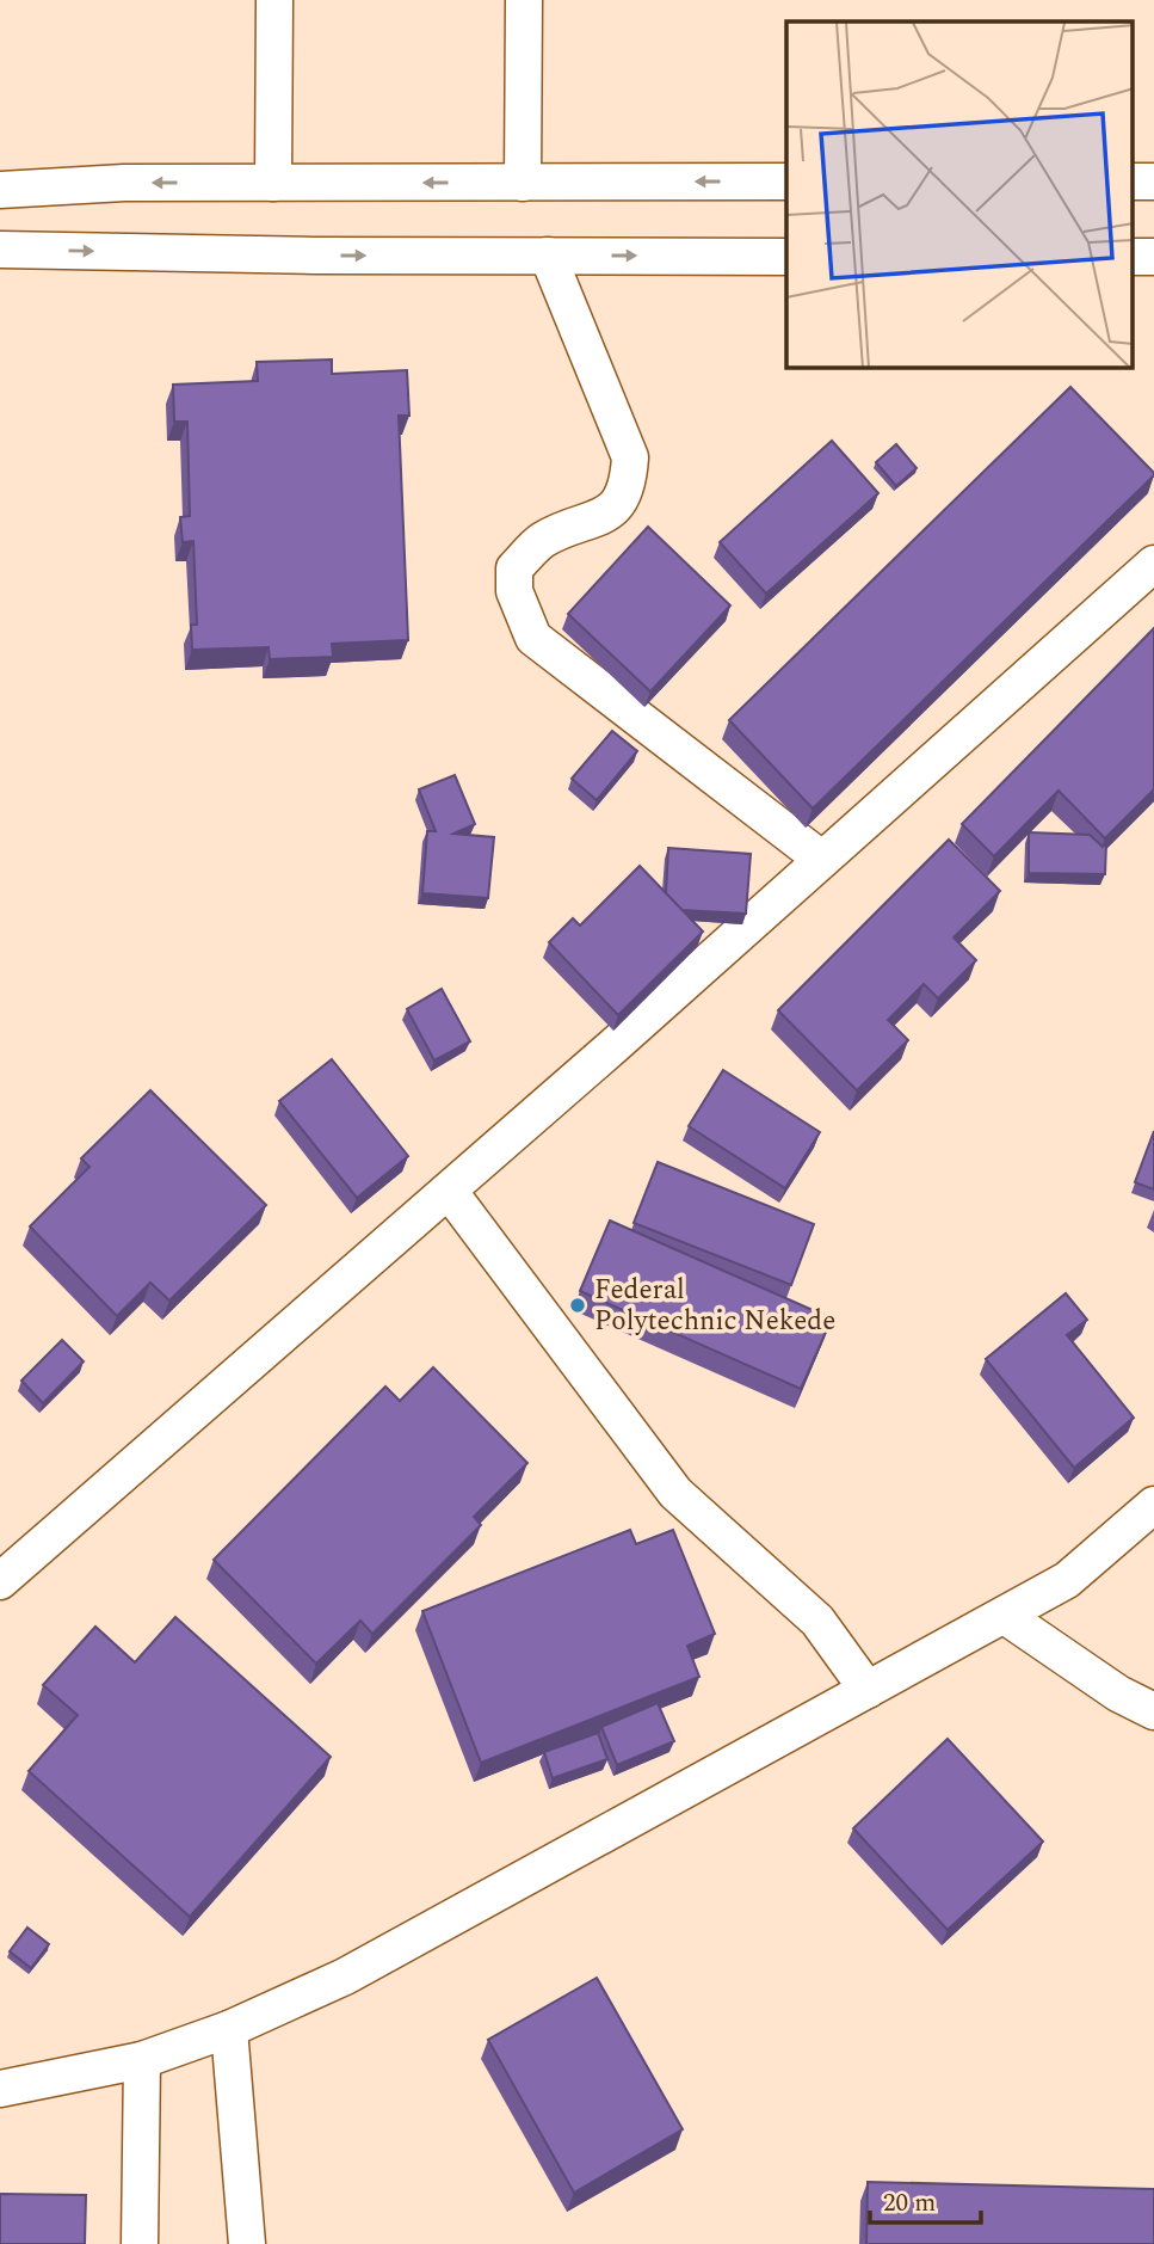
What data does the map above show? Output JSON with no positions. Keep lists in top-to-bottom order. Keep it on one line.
{"places":["Federal Polytechnic Nekede"],"scale_bar":"20 m"}
